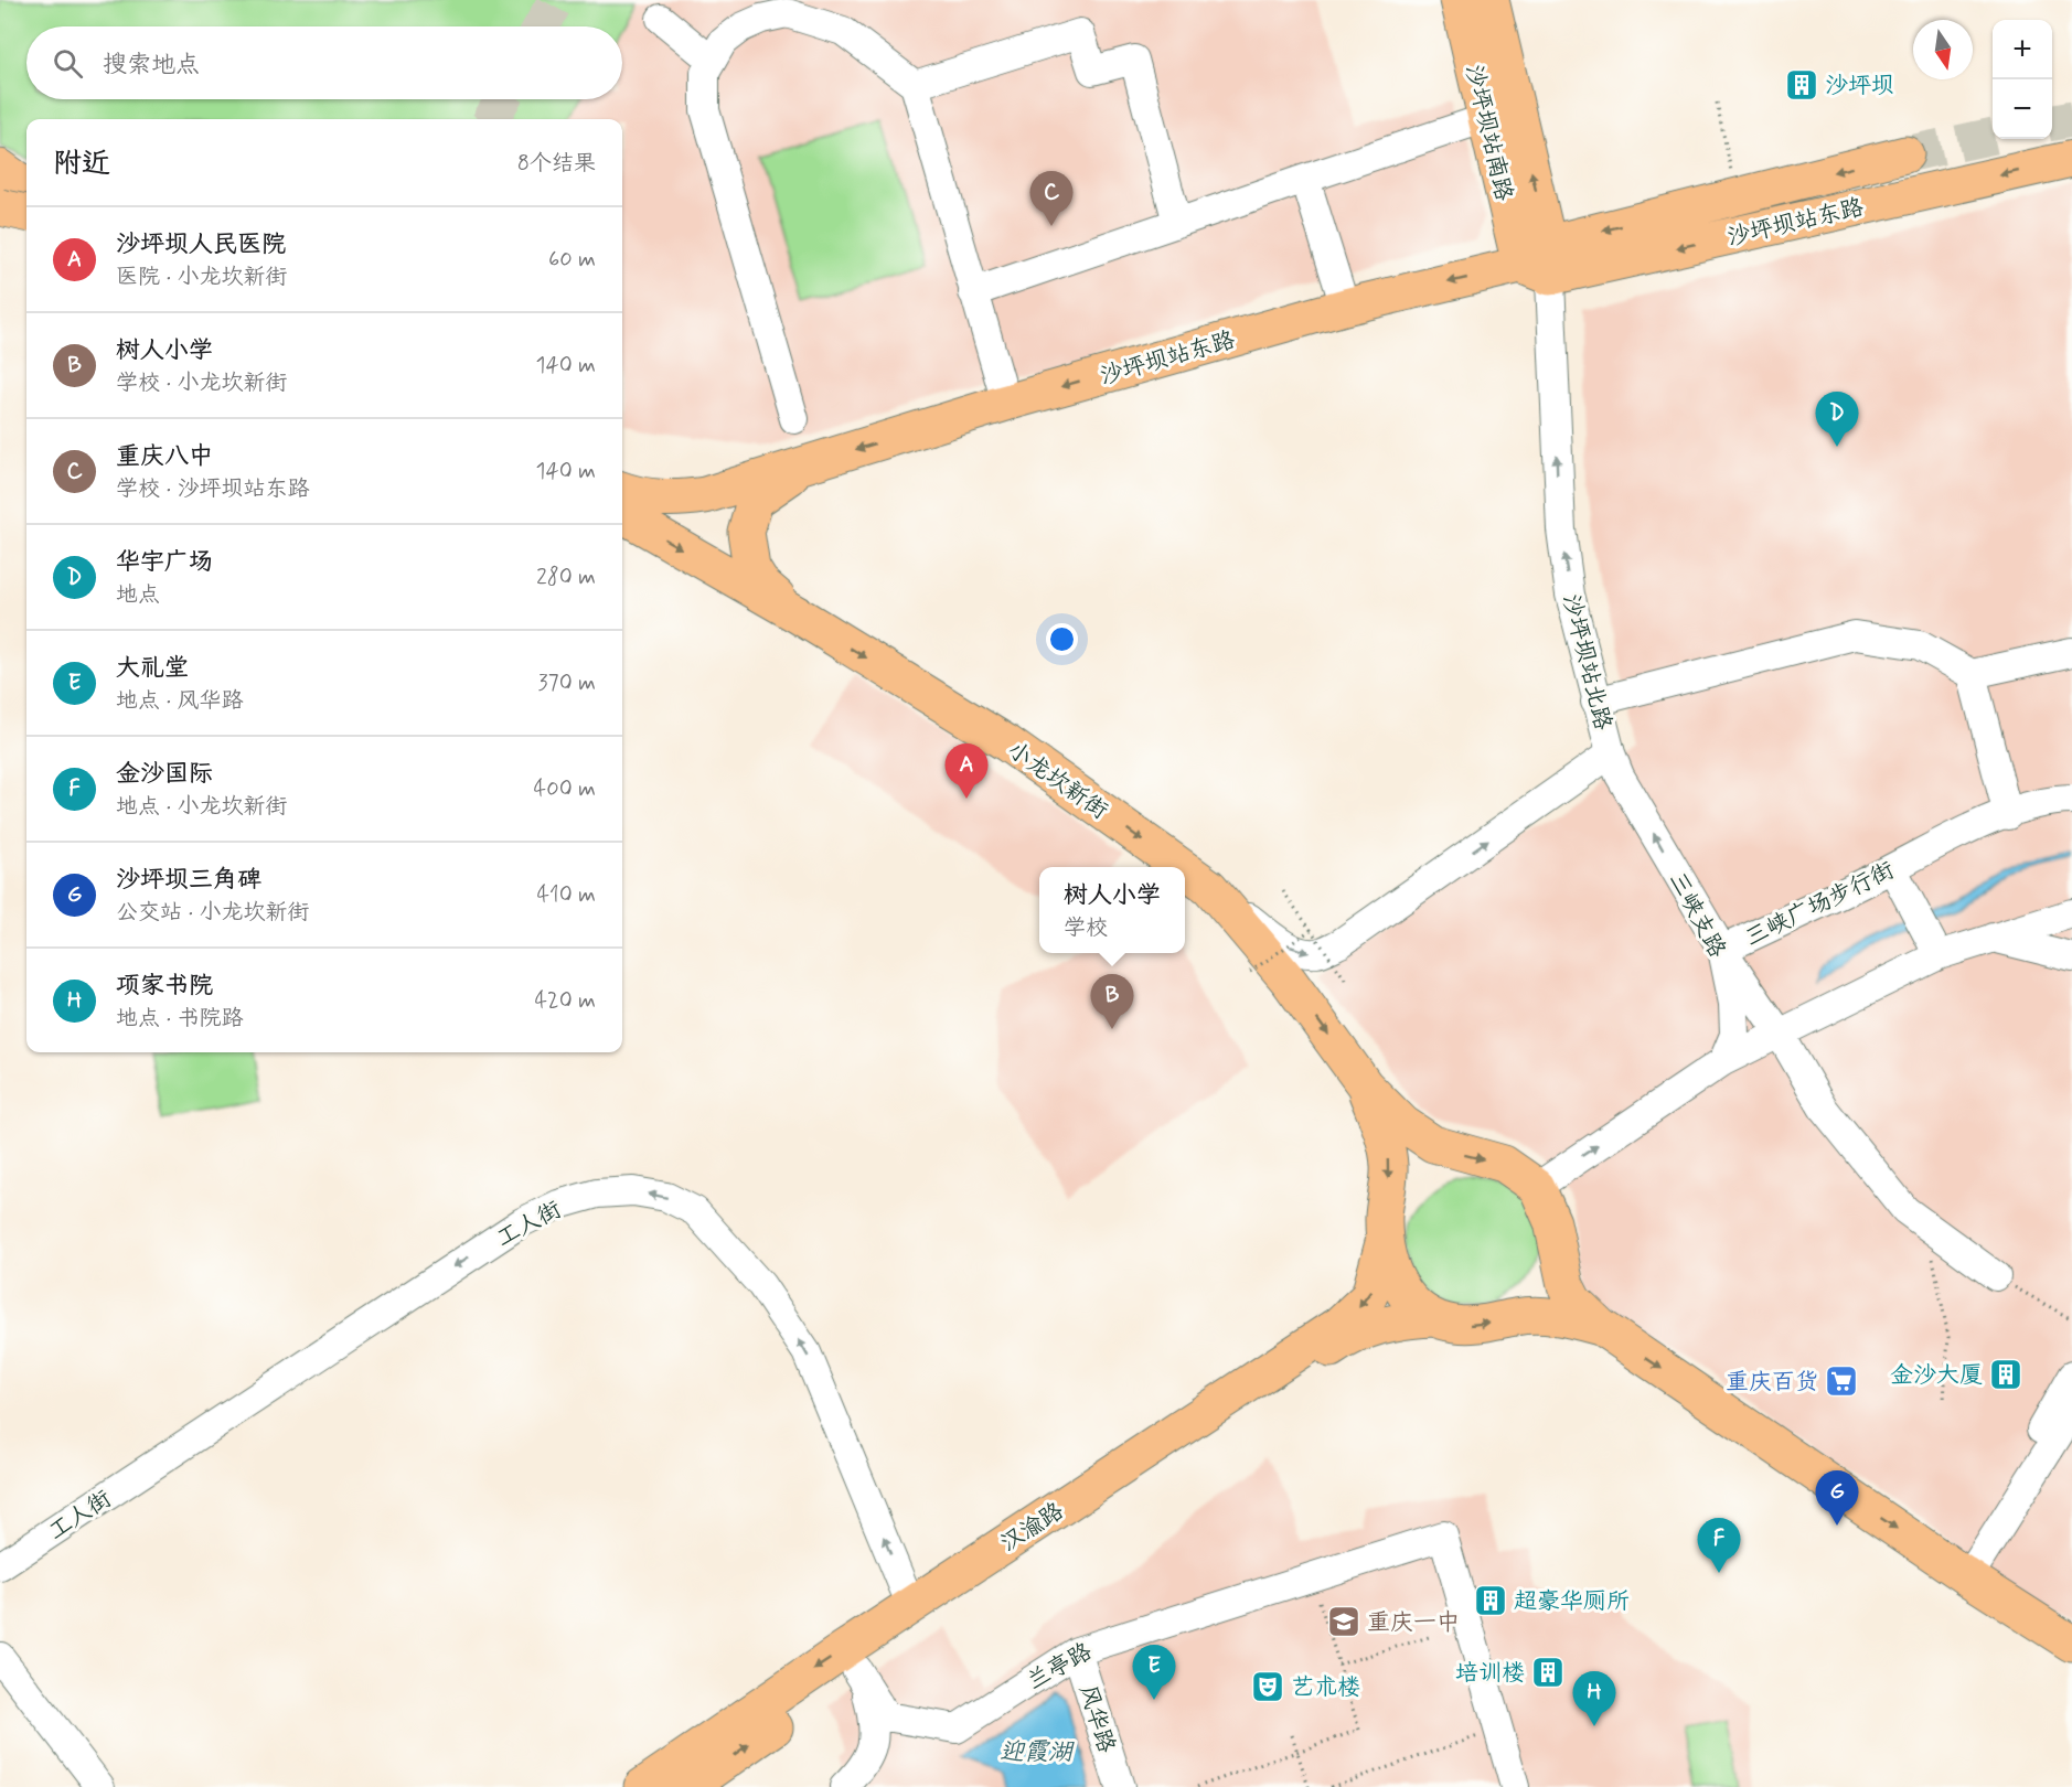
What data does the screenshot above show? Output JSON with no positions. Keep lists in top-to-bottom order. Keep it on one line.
{"streets":{"main road":["沙坪坝站南路","沙坪坝站东路","小龙坎新街","汉渝路"],"street":["沙坪坝站北路","三峡广场步行街","三峡支路","工人街","兰亭路","风华路"]},"crossings":[["沙坪坝站南路","沙坪坝站东路"],["沙坪坝站南路","沙坪坝站北路"],["沙坪坝站东路","沙坪坝站北路"],["沙坪坝站北路","小龙坎新街"],["沙坪坝站北路","三峡支路"],["小龙坎新街","汉渝路"],["三峡广场步行街","三峡支路"],["工人街","汉渝路"],["汉渝路","兰亭路"],["兰亭路","风华路"]],"one_way":["沙坪坝站东路","小龙坎新街","三峡支路"],"water":["迎霞湖"],"places":{"building":["沙坪坝","金沙大厦","超豪华厕所","培训楼"],"supermarket":["重庆百货"],"school or university":["重庆一中"],"theatre":["艺术楼"]},"north":"bottom","page":{"map_buttons":["+","−"],"search":"搜索地点","heading":["附近","8个结果"],"pins":["C","D","A","B","G","F","E","H"],"list":[{"mark":"A","name":"沙坪坝人民医院","note":"医院 · 小龙坎新街","value":"60 m"},{"mark":"B","name":"树人小学","note":"学校 · 小龙坎新街","value":"140 m"},{"mark":"C","name":"重庆八中","note":"学校 · 沙坪坝站东路","value":"140 m"},{"mark":"D","name":"华宇广场","note":"地点","value":"280 m"},{"mark":"E","name":"大礼堂","note":"地点 · 风华路","value":"370 m"},{"mark":"F","name":"金沙国际","note":"地点 · 小龙坎新街","value":"400 m"},{"mark":"G","name":"沙坪坝三角碑","note":"公交站 · 小龙坎新街","value":"410 m"},{"mark":"H","name":"项家书院","note":"地点 · 书院路","value":"420 m"}],"popup":["树人小学","学校"]}}
